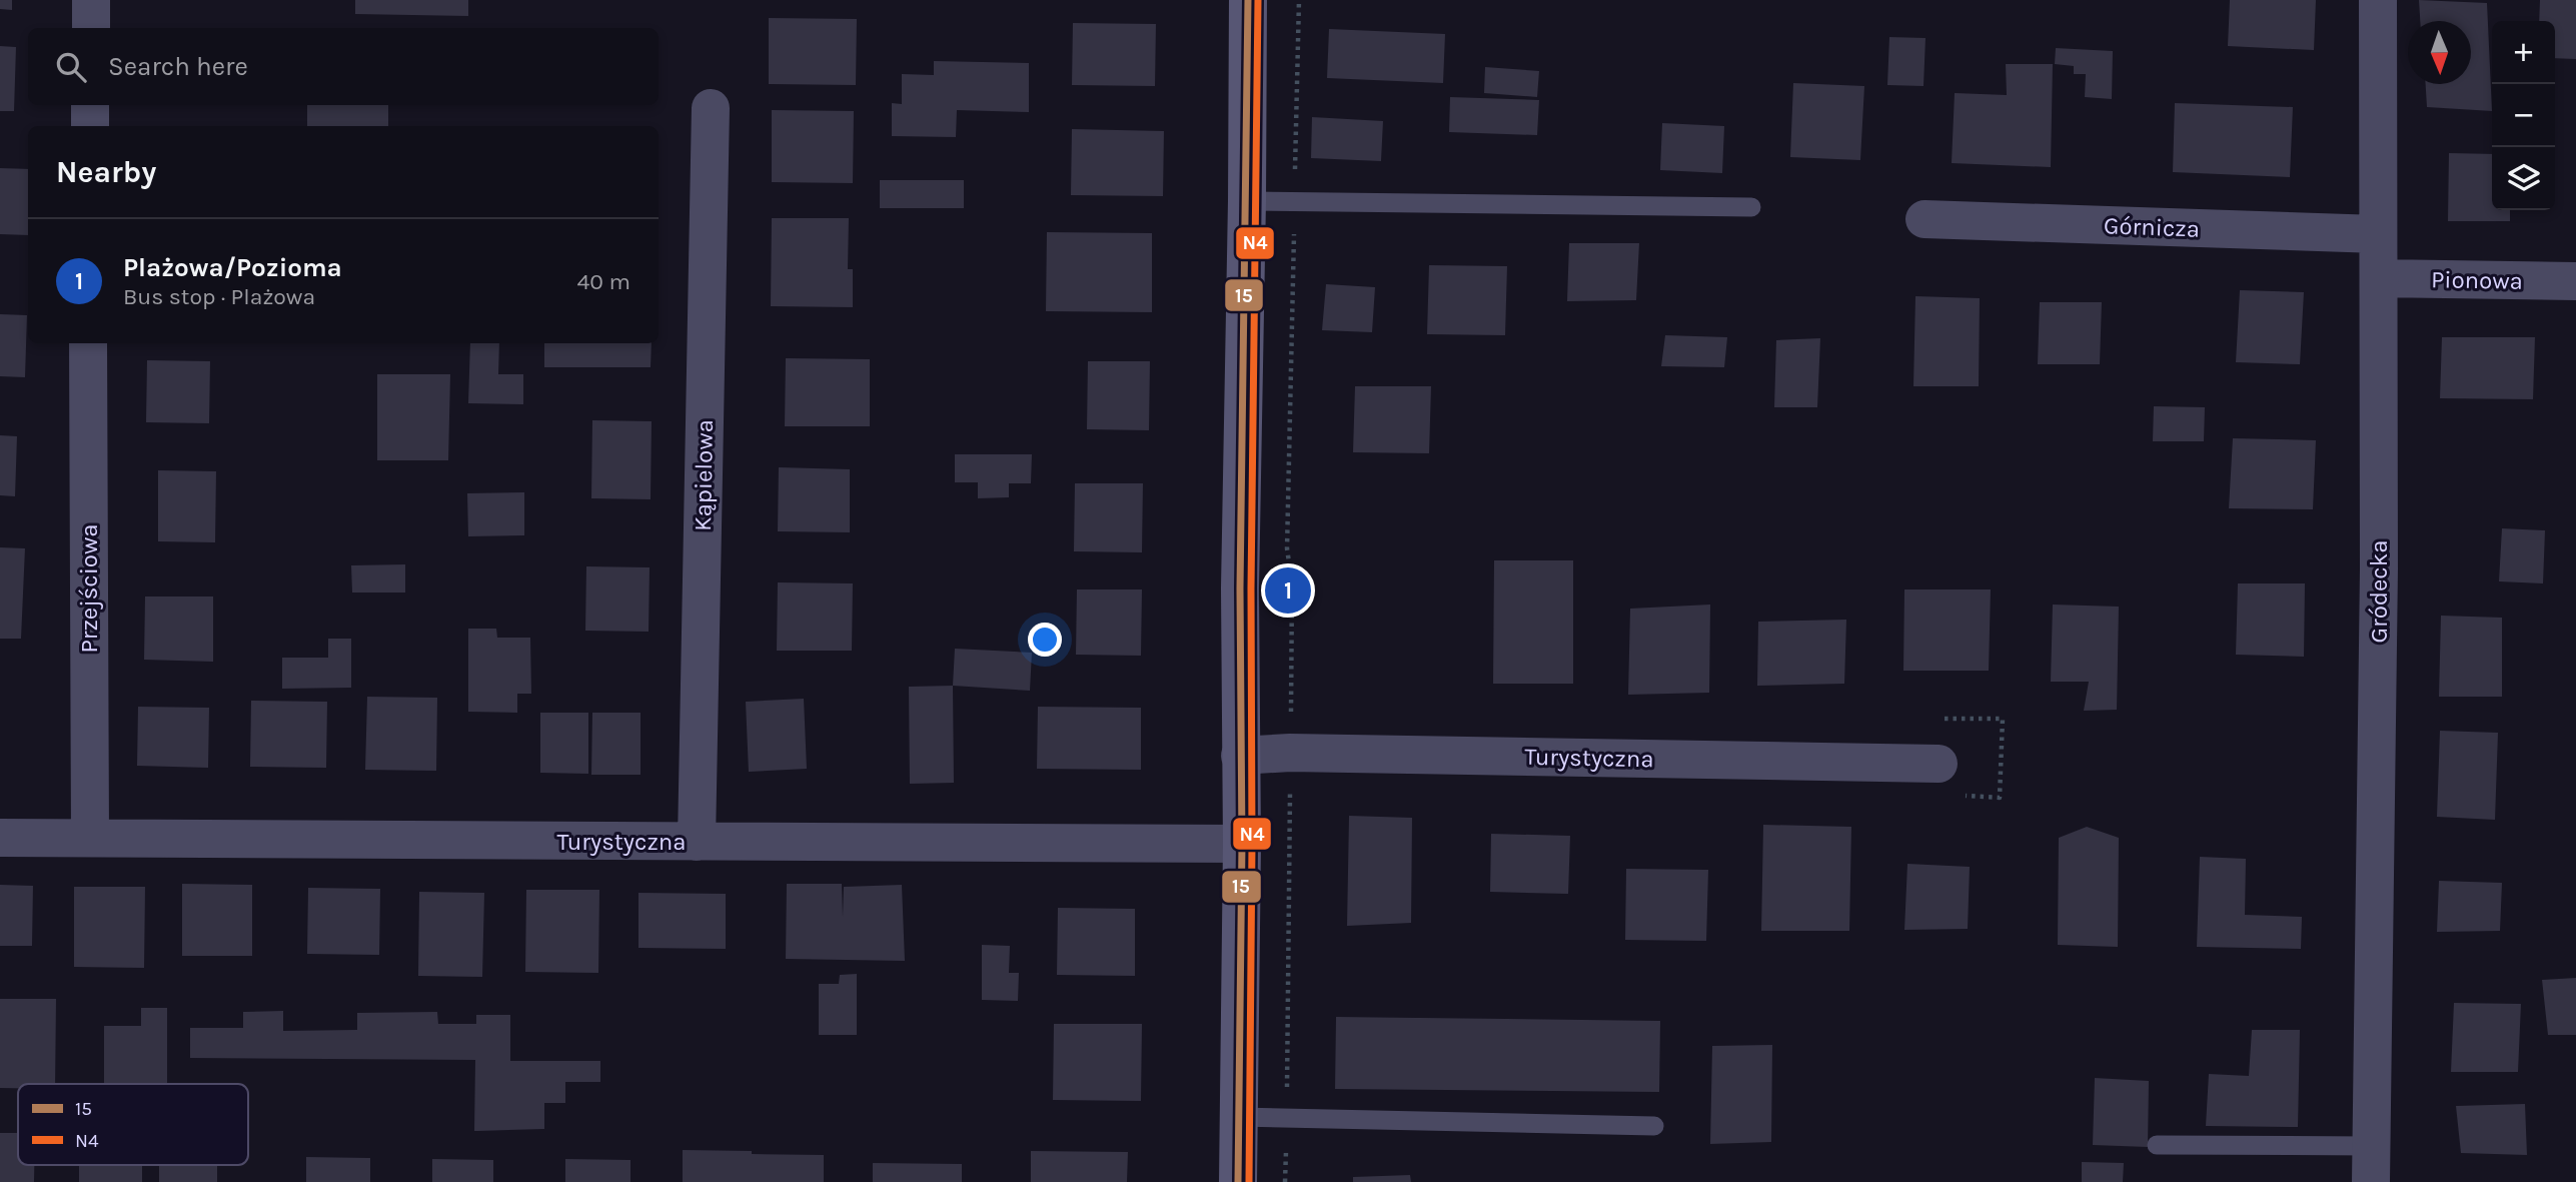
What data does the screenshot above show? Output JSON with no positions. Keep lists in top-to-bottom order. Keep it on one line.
{"streets":{"street":["Górnicza","Pionowa","Kąpielowa","Przejściowa","Gródecka","Turystyczna"]},"crossings":[["Górnicza","Gródecka"],["Pionowa","Gródecka"],["Kąpielowa","Turystyczna"],["Przejściowa","Turystyczna"]],"lines":["transit line 15","transit line N4"],"legend":["15","N4"],"north":"bottom","page":{"map_buttons":["+","−"],"search":"Search here","heading":"Nearby","list":[{"mark":"1","name":"Plażowa/Pozioma","note":"Bus stop · Plażowa","value":"40 m"}],"pins":"1"}}
